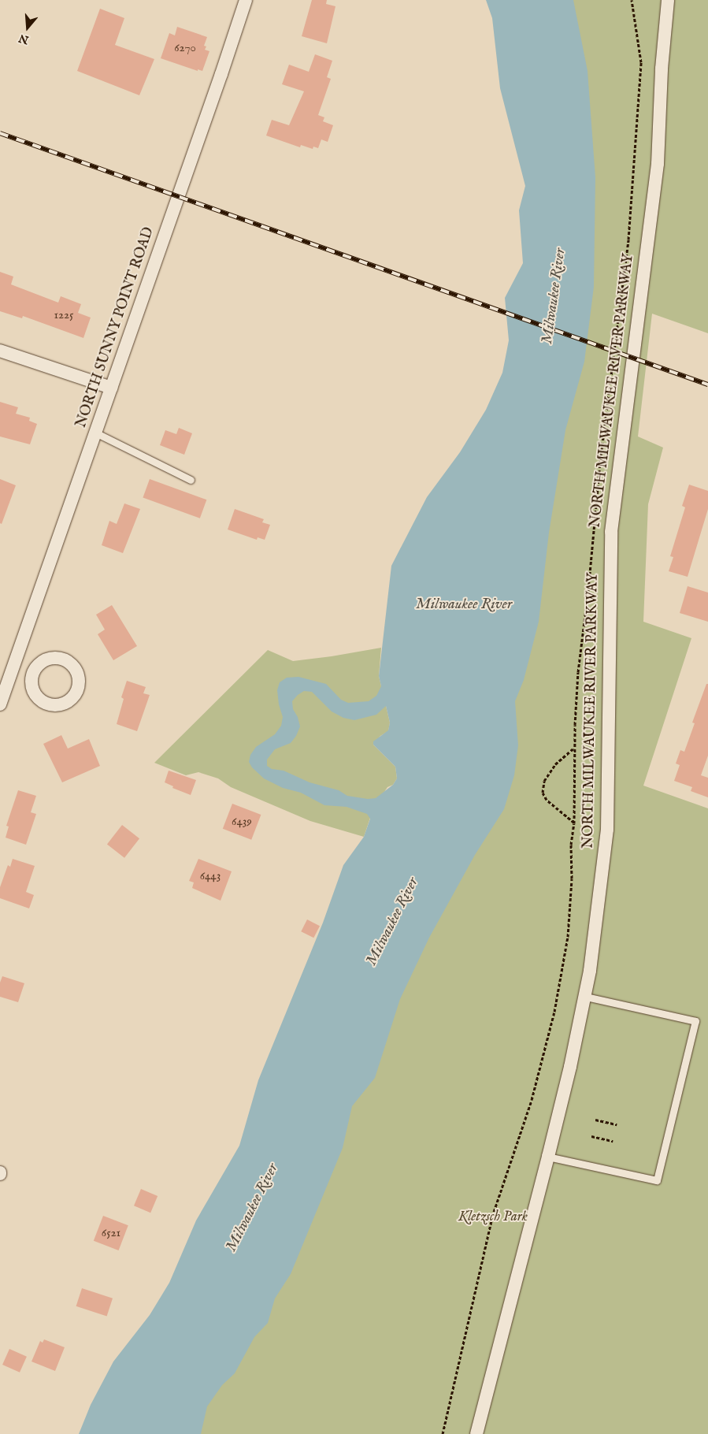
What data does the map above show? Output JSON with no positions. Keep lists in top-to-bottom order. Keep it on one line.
{"streets":{"street":["NORTH SUNNY POINT ROAD","NORTH MILWAUKEE RIVER PARKWAY"]},"water":["Milwaukee River"],"parks":["Kletzsch Park"],"house_numbers":["6270","1225","6439","6443","6521"],"north":"bottom"}
